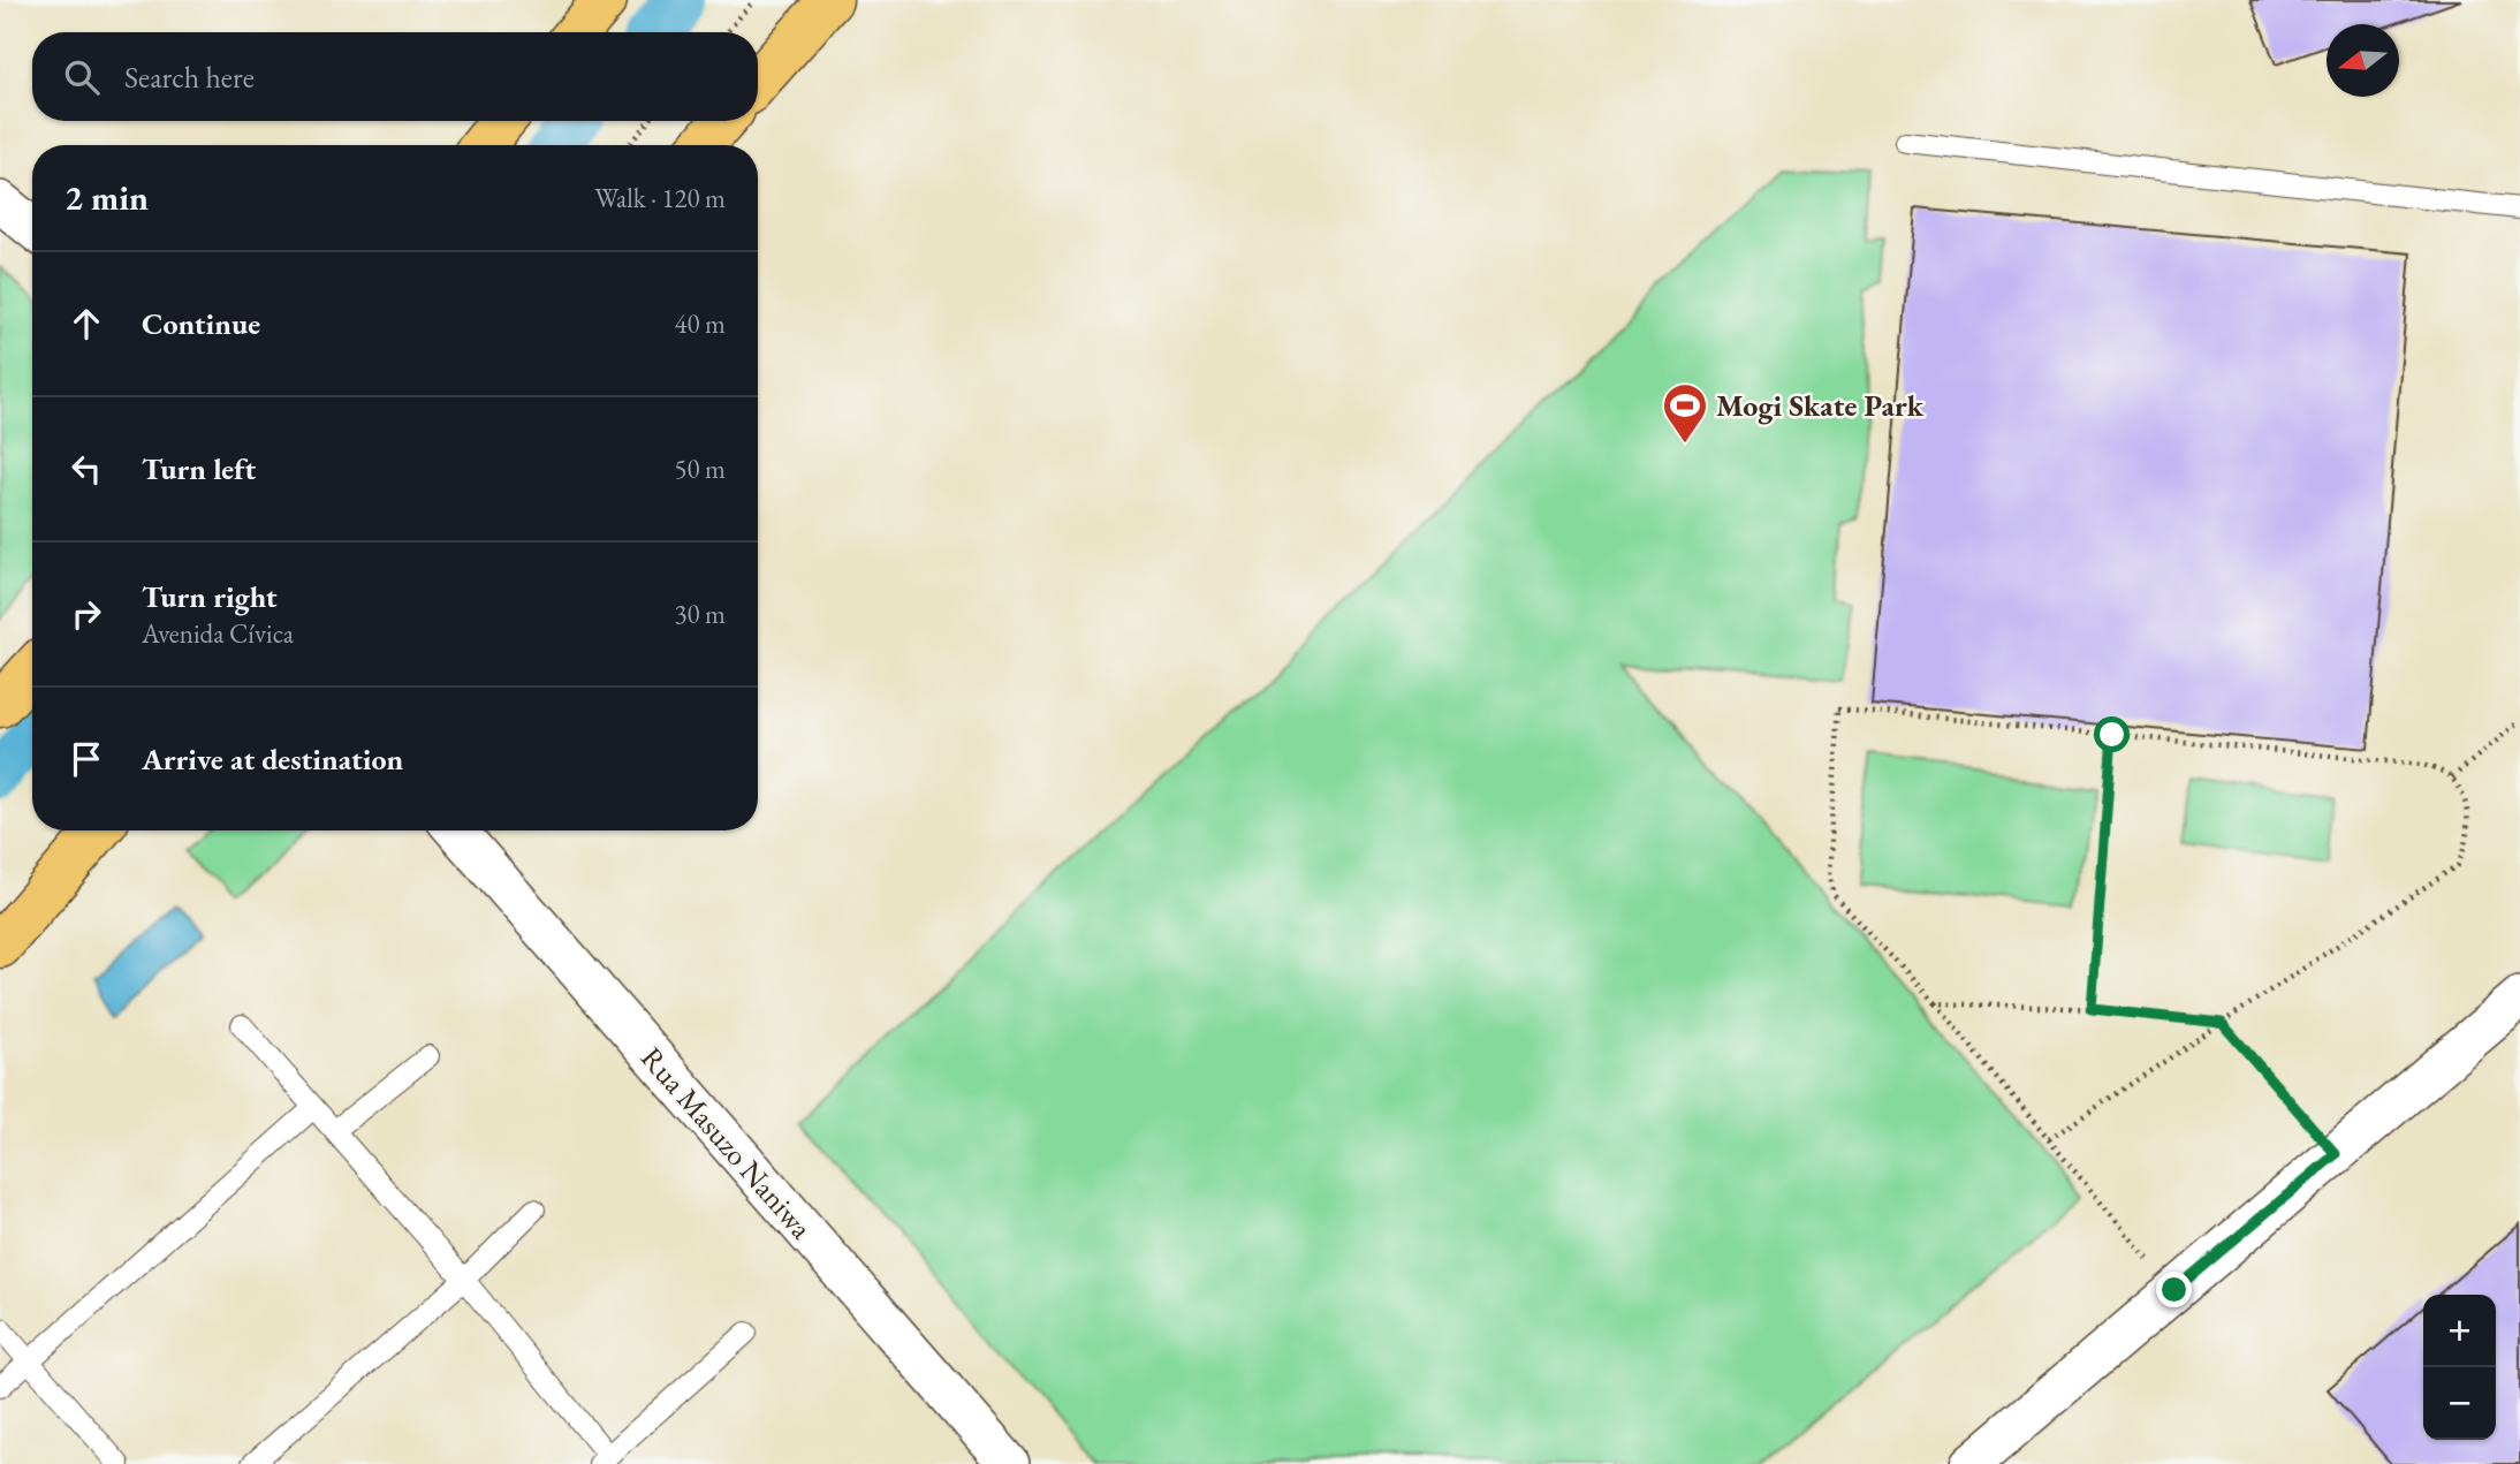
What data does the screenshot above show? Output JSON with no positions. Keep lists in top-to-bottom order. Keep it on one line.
{"streets":{"street":["Rua Masuzo Naniwa"]},"places":{"sports":["Mogi Skate Park"]},"north":"left","page":{"search":"Search here","heading":["2 min","Walk · 120 m"],"list":[["Continue","40 m"],["Turn left","50 m"],["Turn right","Avenida Cívica","30 m"],"Arrive at destination"],"map_buttons":["+","−"]}}
